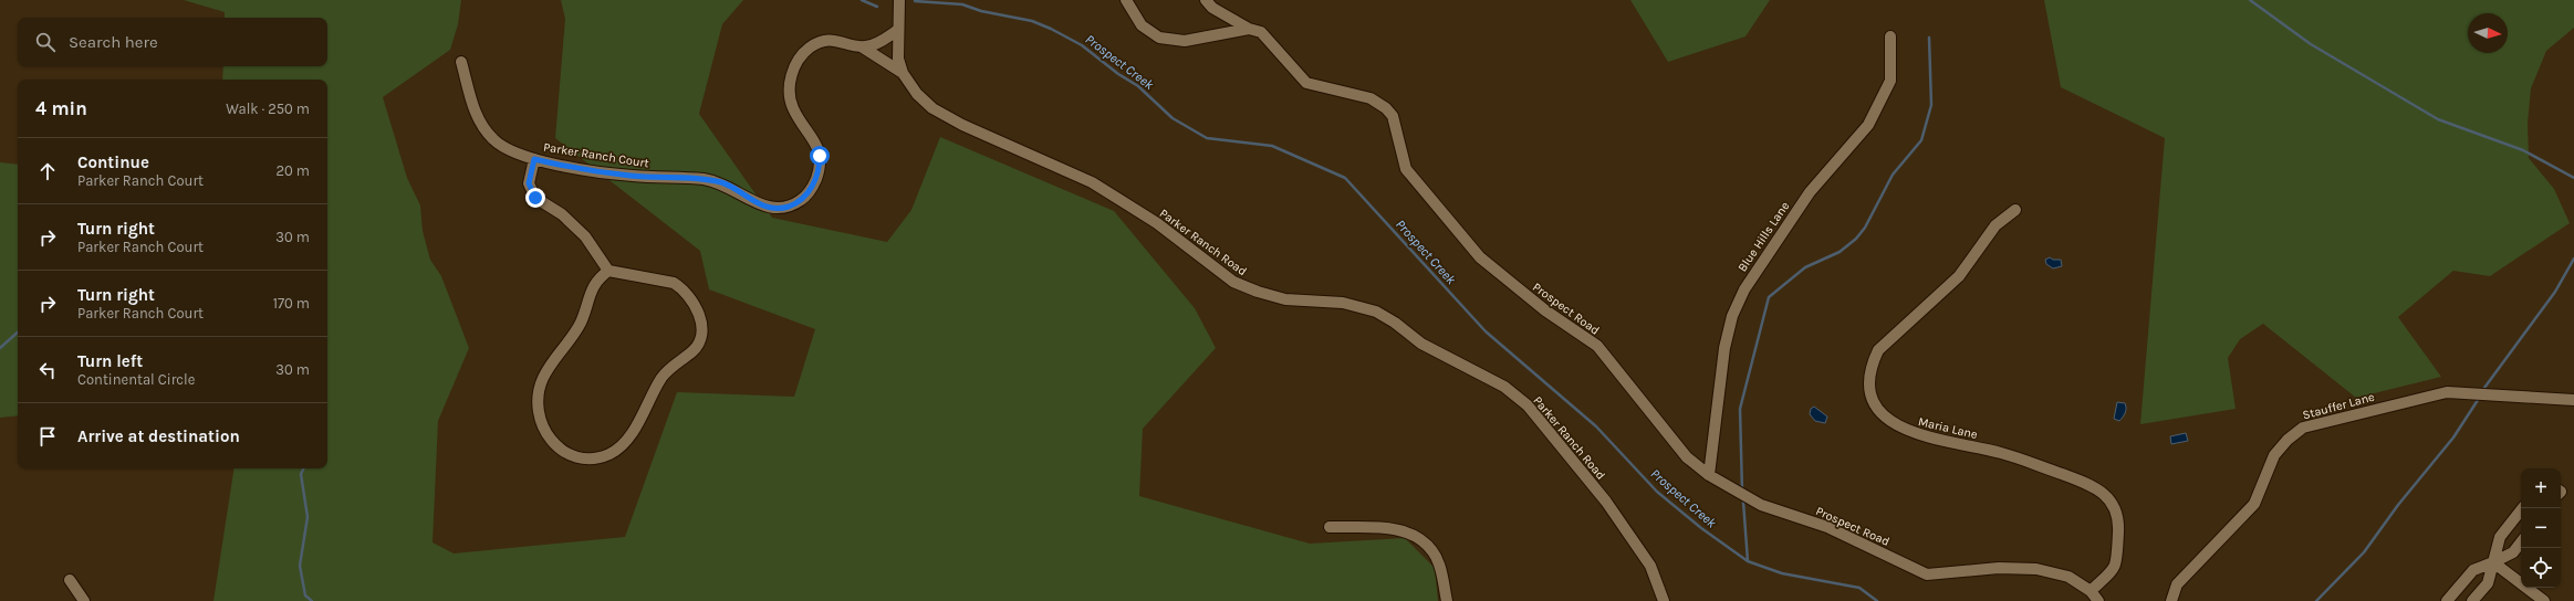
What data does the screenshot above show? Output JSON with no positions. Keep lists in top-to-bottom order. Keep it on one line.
{"streets":{"street":["Parker Ranch Court","Blue Hills Lane","Parker Ranch Road","Prospect Road","Stauffer Lane","Maria Lane"]},"crossings":[["Parker Ranch Court","Parker Ranch Road"],["Blue Hills Lane","Prospect Road"],["Prospect Road","Maria Lane"]],"water":["Prospect Creek"],"north":"right","page":{"search":"Search here","heading":["4 min","Walk · 250 m"],"list":[["Continue","Parker Ranch Court","20 m"],["Turn right","Parker Ranch Court","30 m"],["Turn right","Parker Ranch Court","170 m"],["Turn left","Continental Circle","30 m"],"Arrive at destination"],"map_buttons":["+","−"]}}
